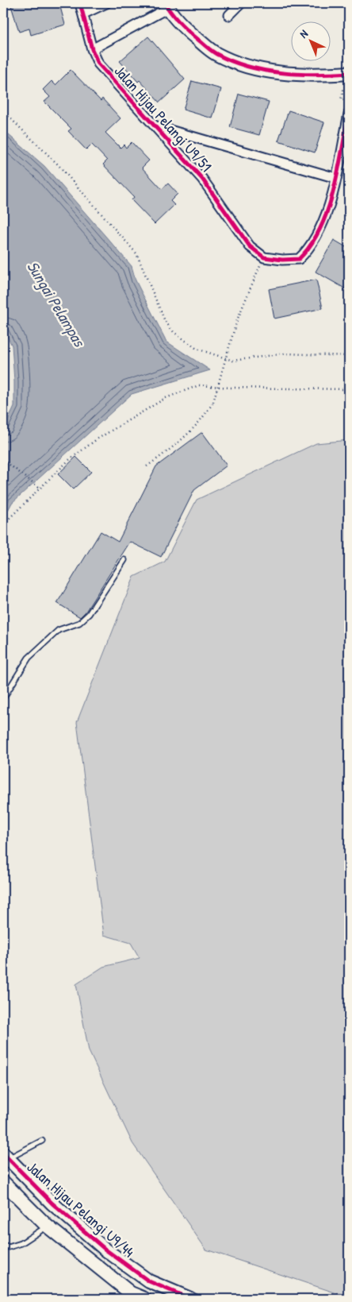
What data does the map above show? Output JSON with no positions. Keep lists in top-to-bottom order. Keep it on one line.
{"streets":{"street":["Jalan Hijau Pelangi U9/51","Jalan Hijau Pelangi U9/44"]},"water":["Sungai Pelampas"],"north":"top left"}
